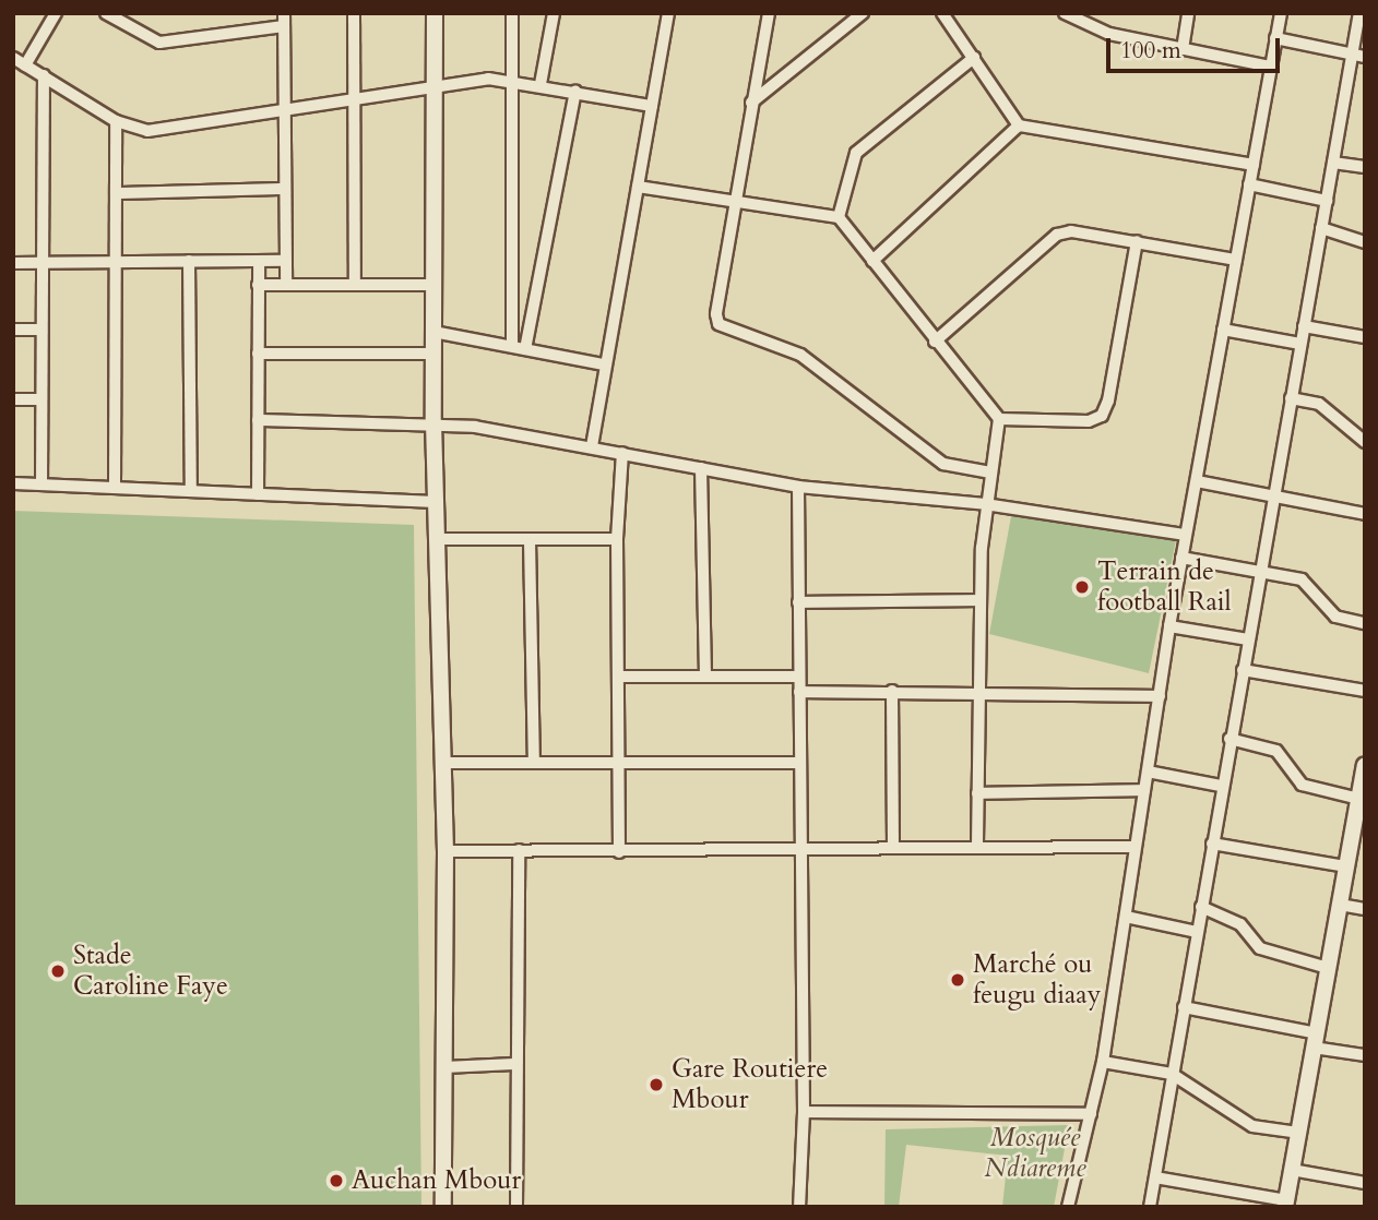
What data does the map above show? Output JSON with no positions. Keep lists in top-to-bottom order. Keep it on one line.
{"parks":["Mosquée Ndiareme"],"places":["Terrain de football Rail","Stade Caroline Faye","Marché ou feugu diaay","Gare Routiere Mbour","Auchan Mbour"],"scale_bar":"100 m"}
